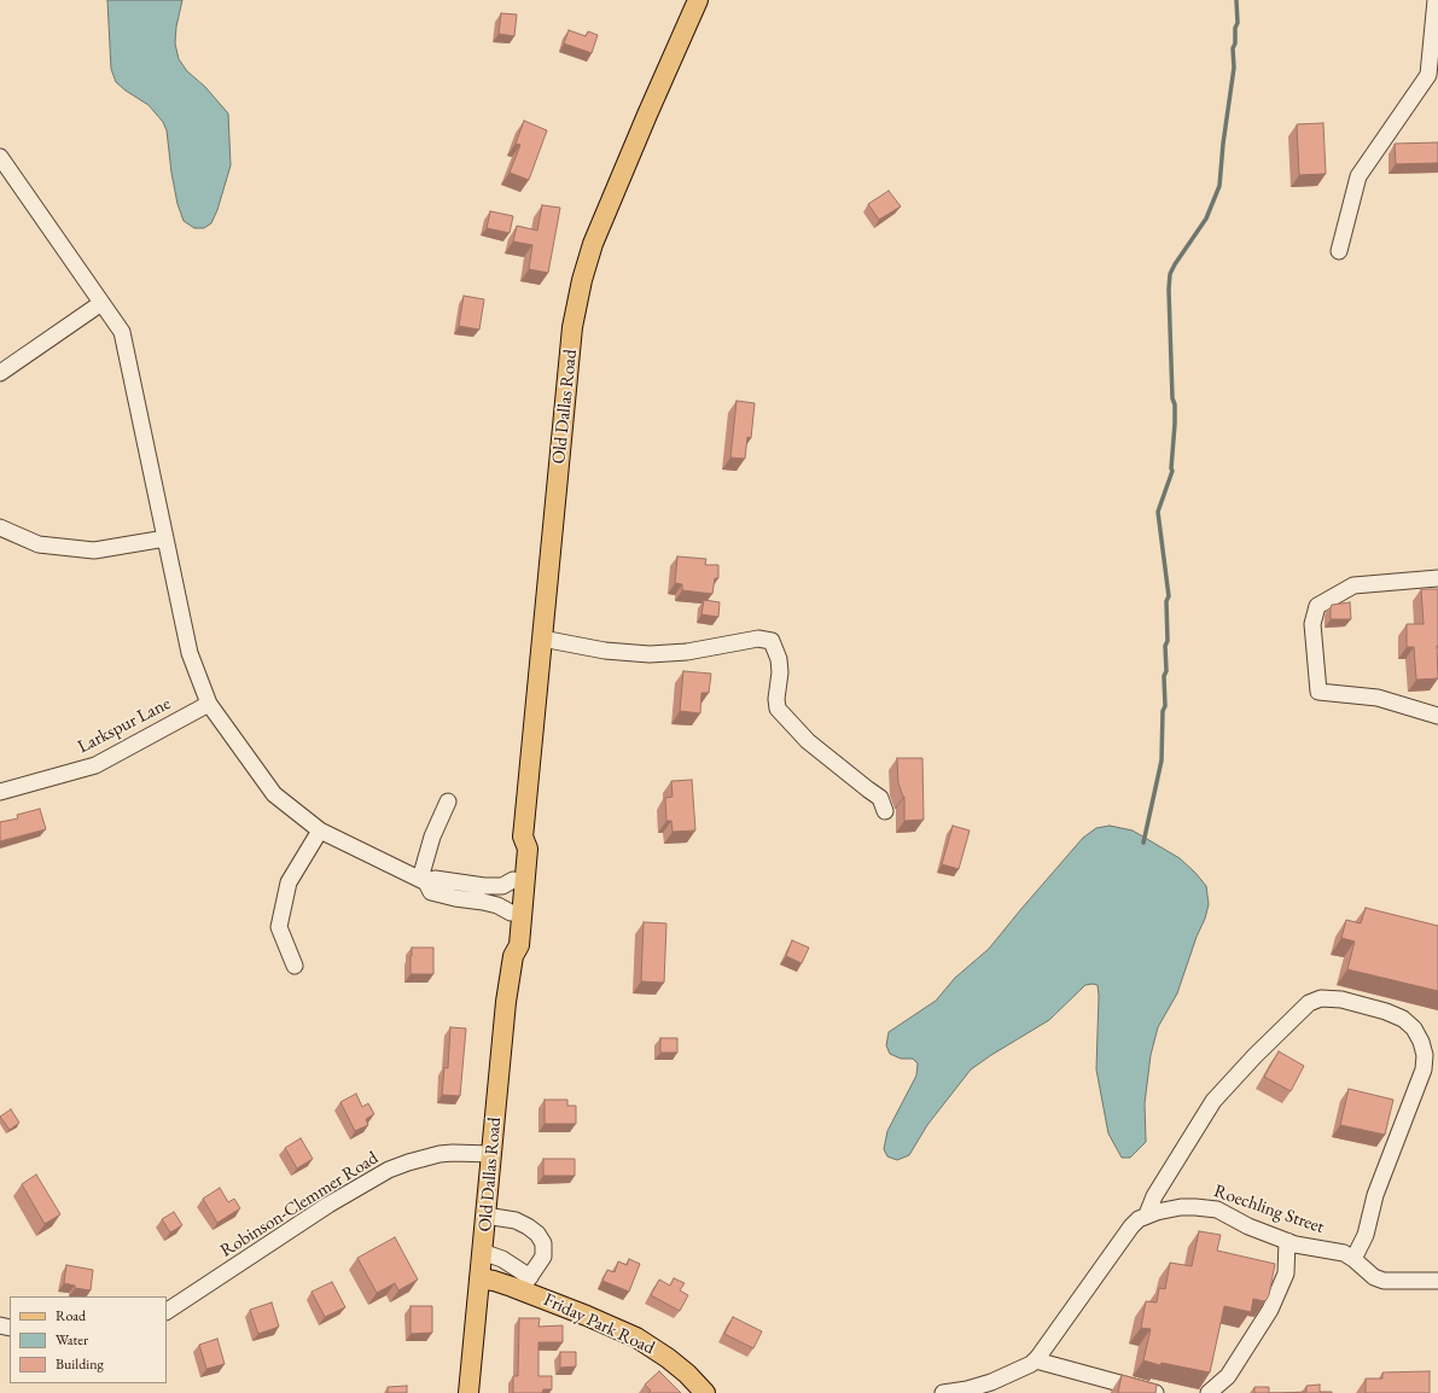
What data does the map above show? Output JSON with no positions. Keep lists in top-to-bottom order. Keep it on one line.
{"streets":{"main road":["Old Dallas Road","Friday Park Road"],"street":["Larkspur Lane","Robinson-Clemmer Road","Roechling Street"]},"crossings":[["Old Dallas Road","Robinson-Clemmer Road"],["Old Dallas Road","Friday Park Road"]],"legend":["Road","Water","Building"]}
